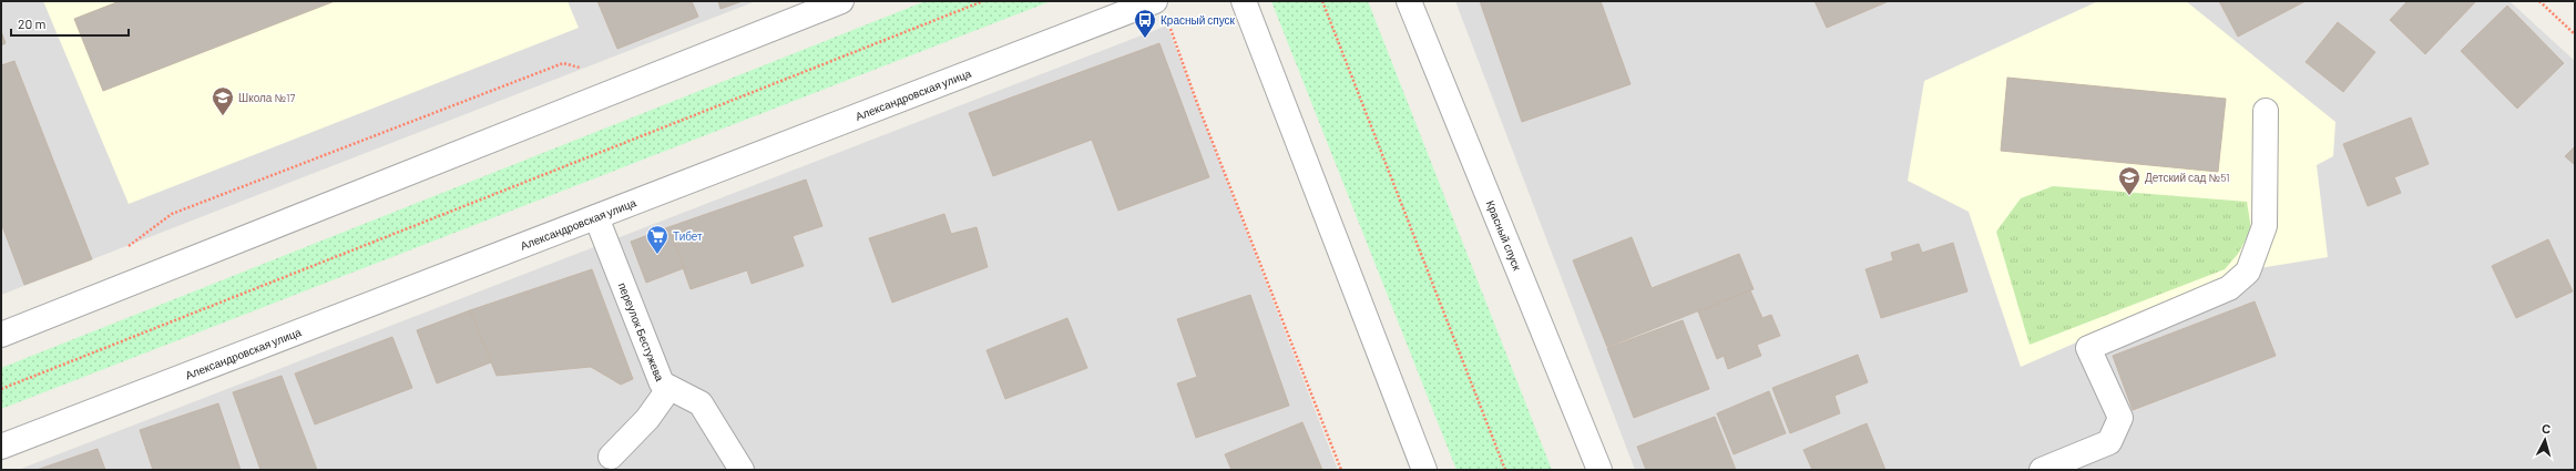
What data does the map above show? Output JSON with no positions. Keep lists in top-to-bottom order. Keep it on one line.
{"streets":{"street":["Александровская улица","Красный спуск","переулок Бестужева"]},"crossings":[["Александровская улица","переулок Бестужева"]],"places":{"bus stop":["Красный спуск"],"school or university":["Школа №17","Детский сад №51"],"supermarket":["Тибет"]},"scale_bar":"20 m","north":"top"}
